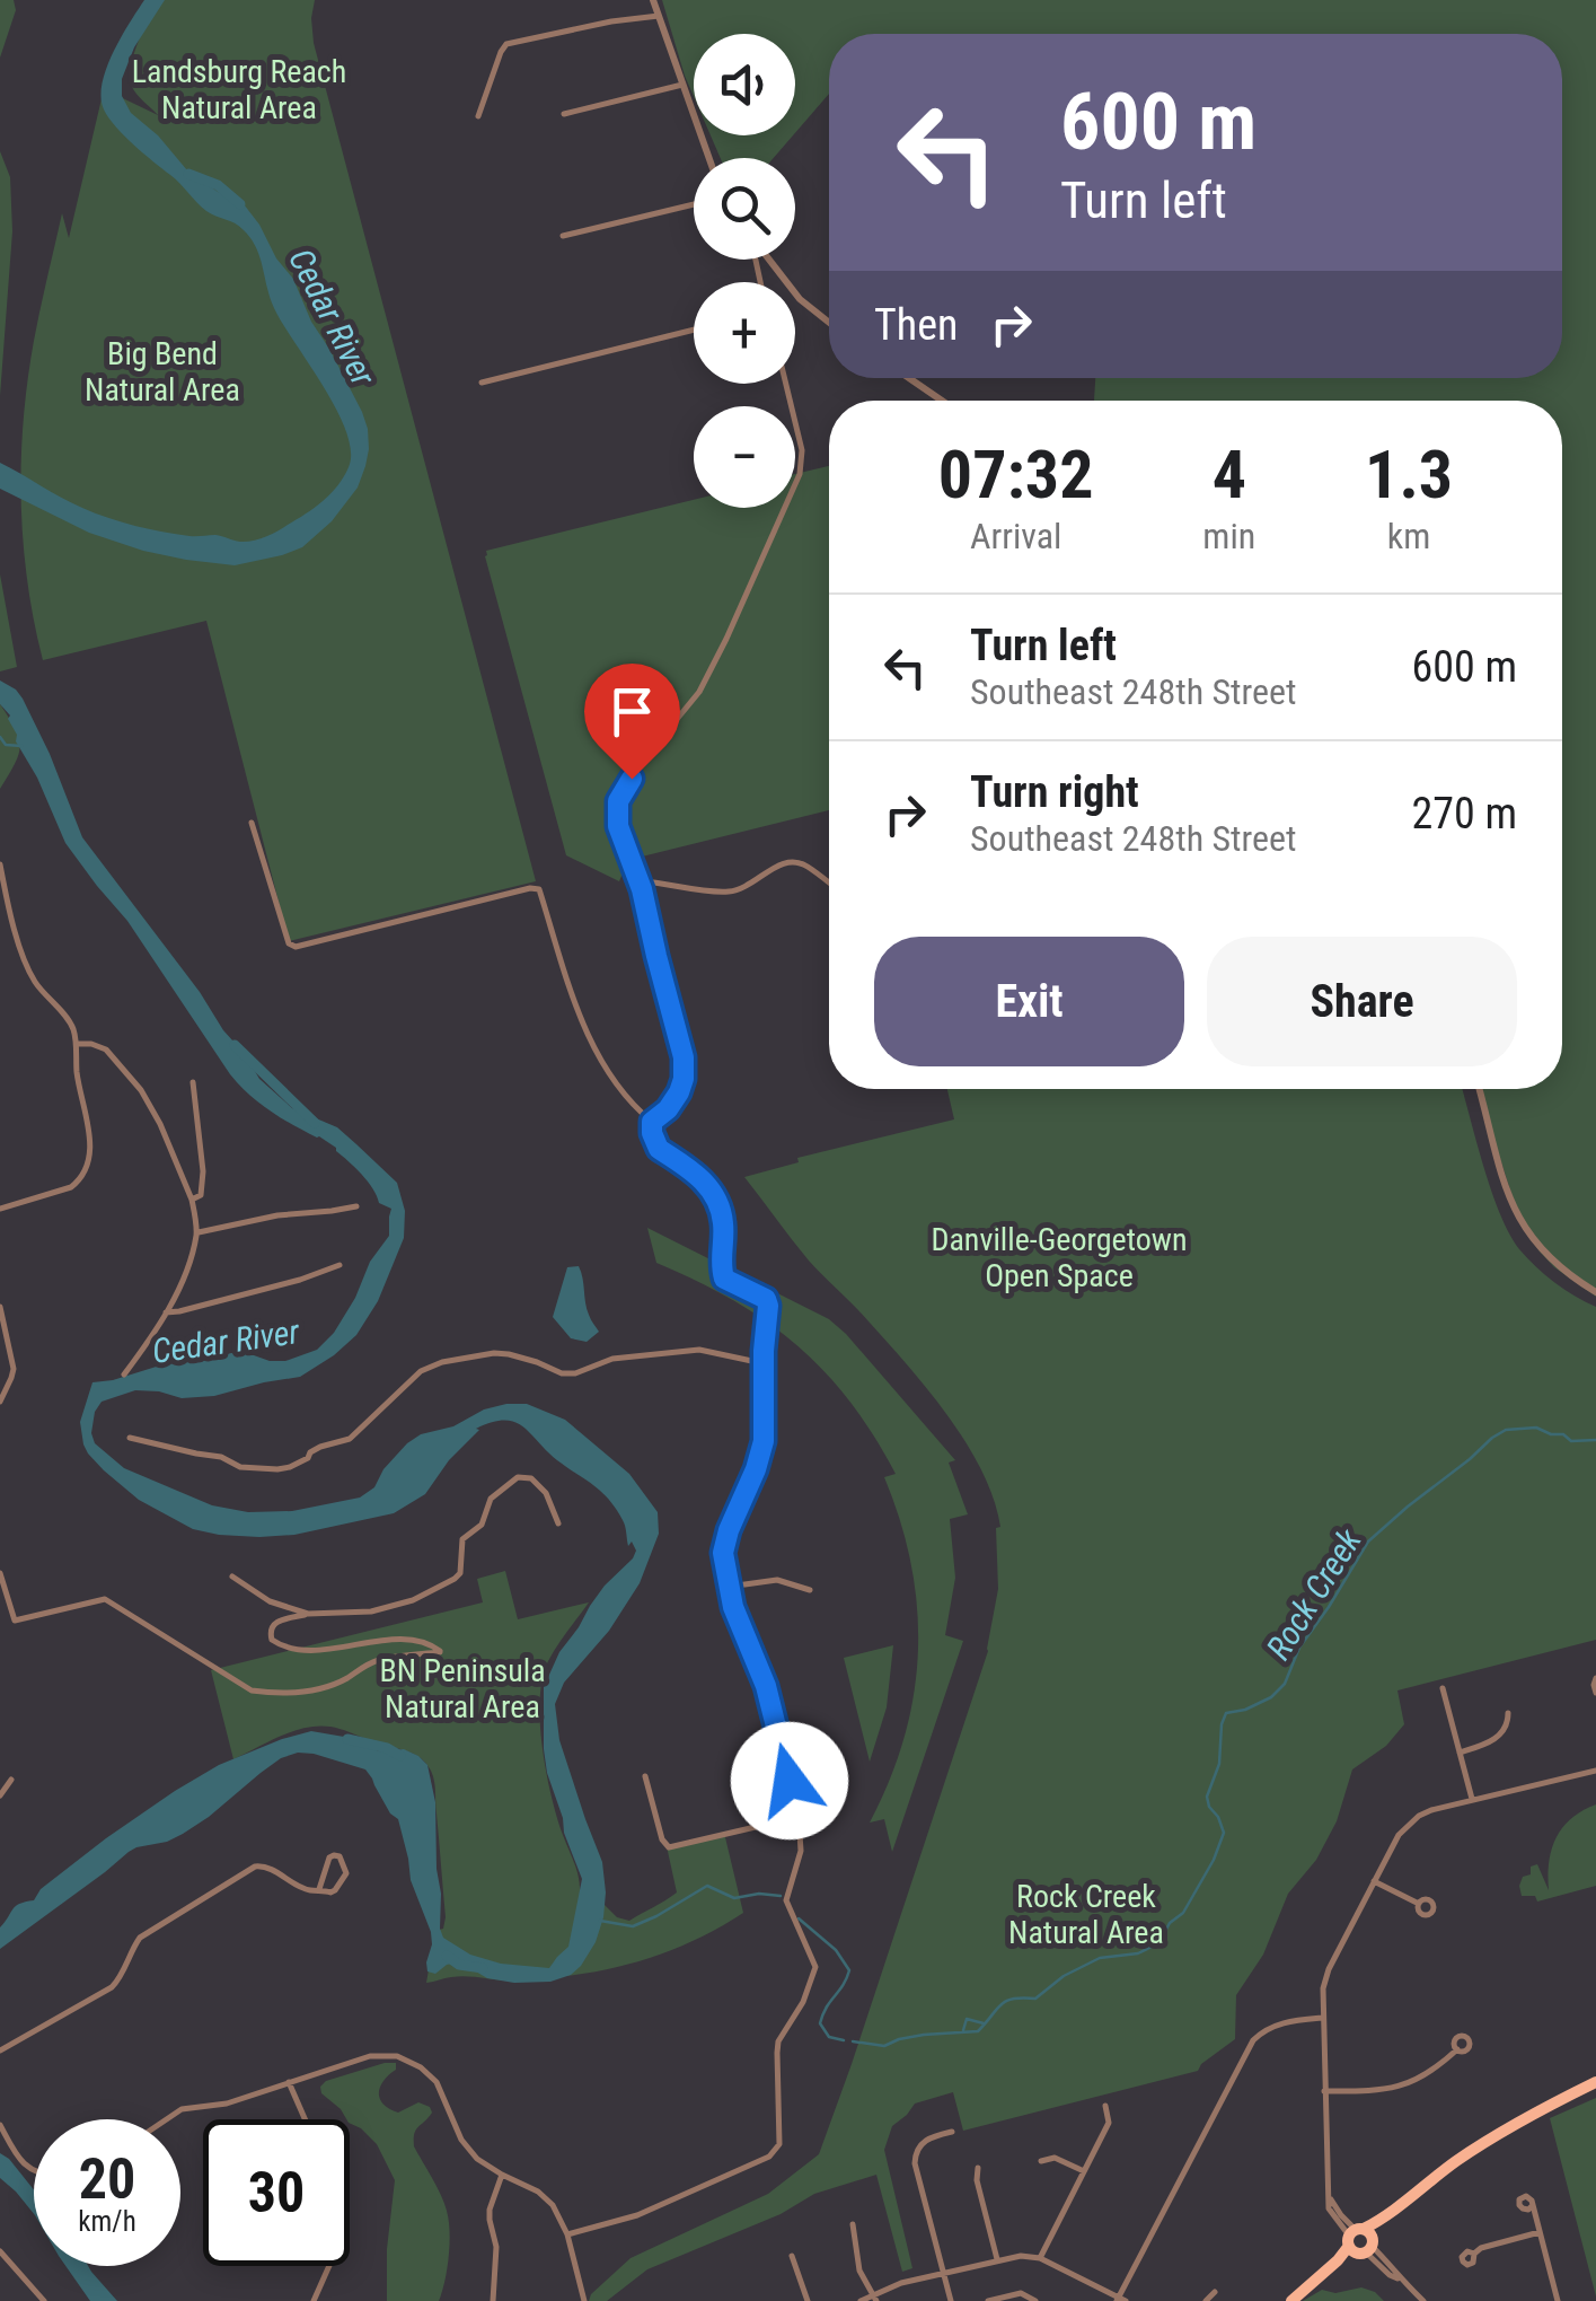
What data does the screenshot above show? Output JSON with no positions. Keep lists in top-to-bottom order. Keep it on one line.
{"water":["Cedar River","Rock Creek"],"parks":["Landsburg Reach Natural Area","Big Bend Natural Area","Danville-Georgetown Open Space","BN Peninsula Natural Area","Rock Creek Natural Area"],"page":{"map_buttons":["+","−"],"turn":["600 m","Turn left"],"then":"Then","eta":["07:32","Arrival","4","min","1.3","km"],"list":[{"name":"Turn left","note":"Southeast 248th Street","value":"600 m"},{"name":"Turn right","note":"Southeast 248th Street","value":"270 m"}],"buttons":["Exit","Share"],"speed":"20 km/h","limit":"30"}}
